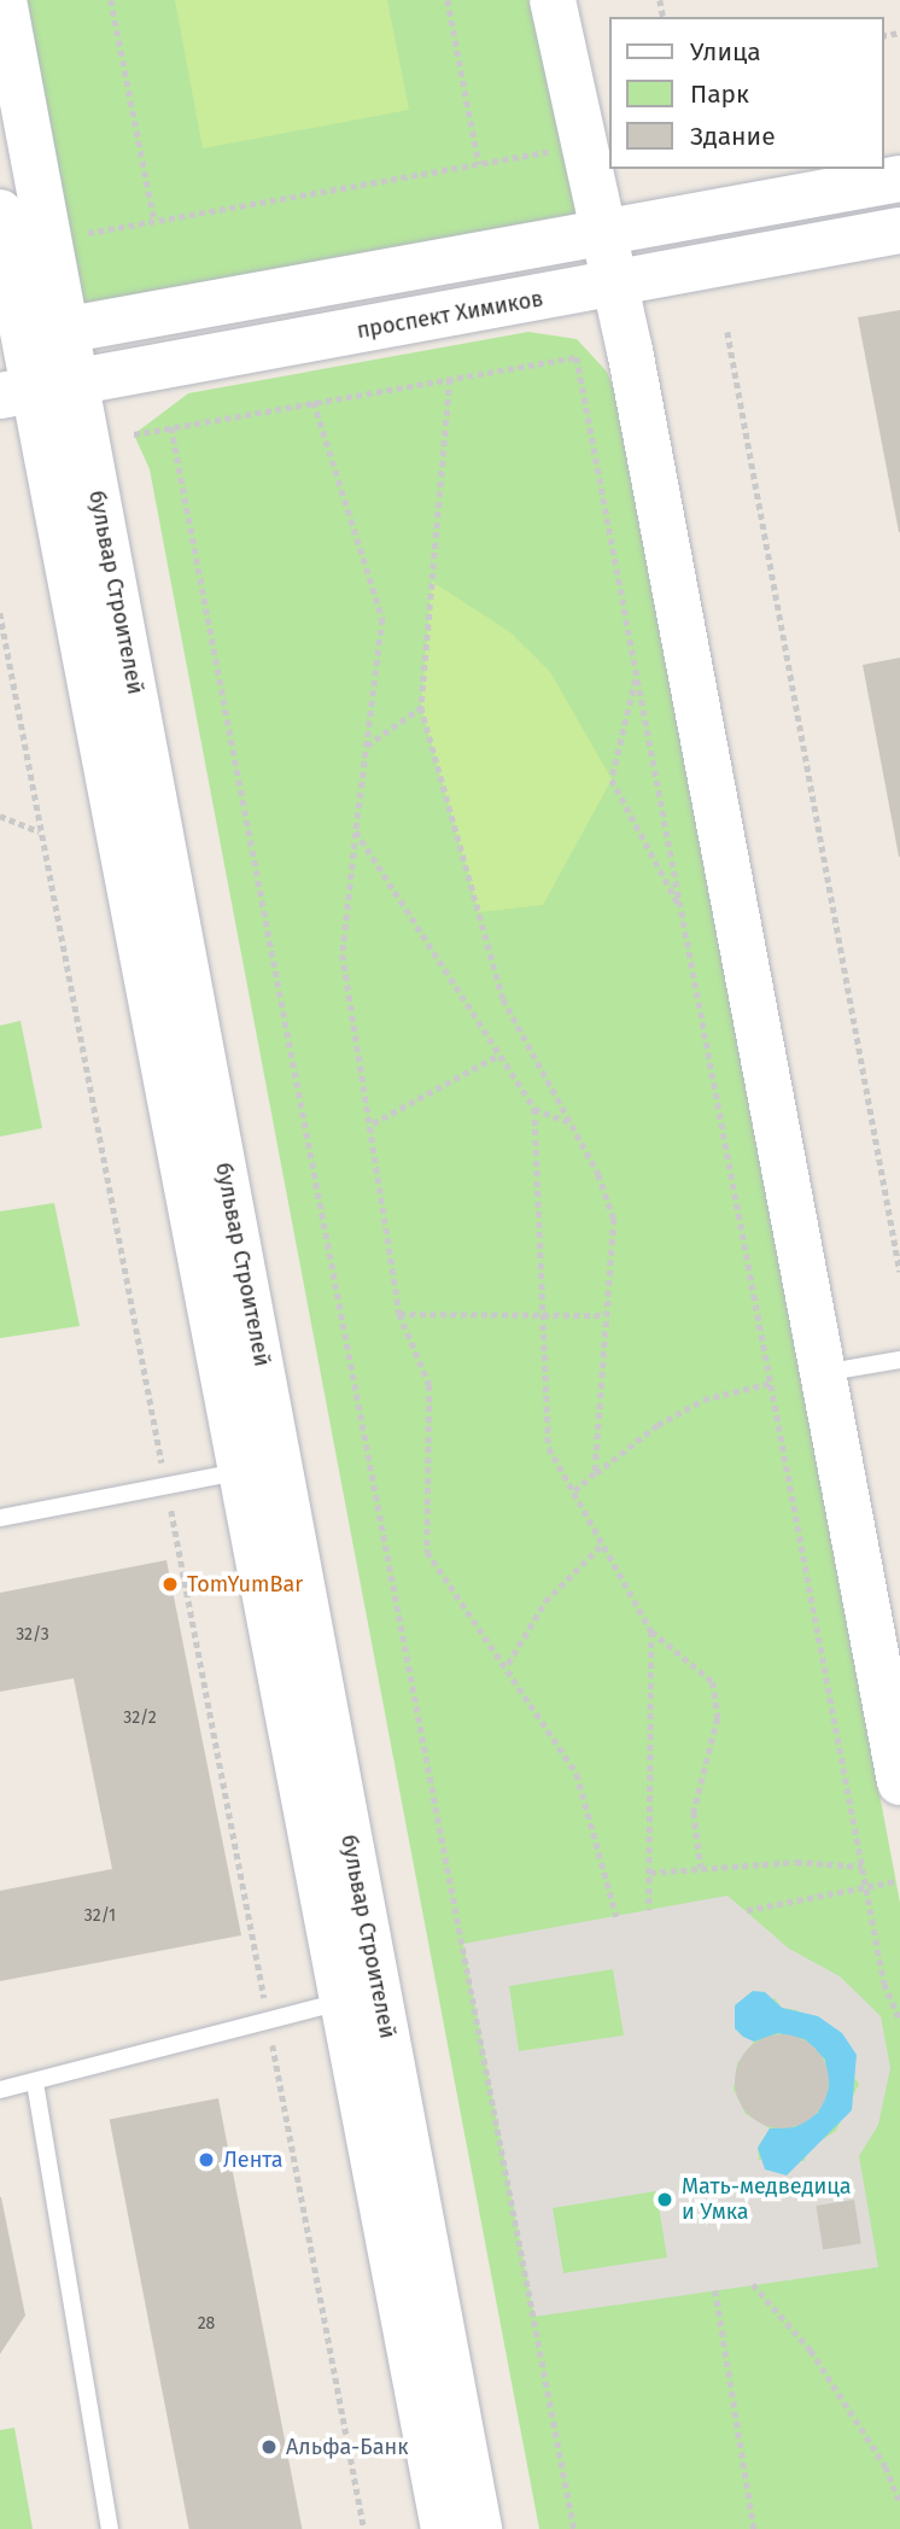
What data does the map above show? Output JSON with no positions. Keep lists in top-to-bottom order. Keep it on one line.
{"streets":{"main road":["проспект Химиков","бульвар Строителей"]},"crossings":[["проспект Химиков","бульвар Строителей"]],"places":["TomYumBar","Лента","Мать-медведица и Умка","Альфа-Банк"],"house_numbers":["32/3","32/2","32/1","28"],"legend":["Улица","Парк","Здание"]}
